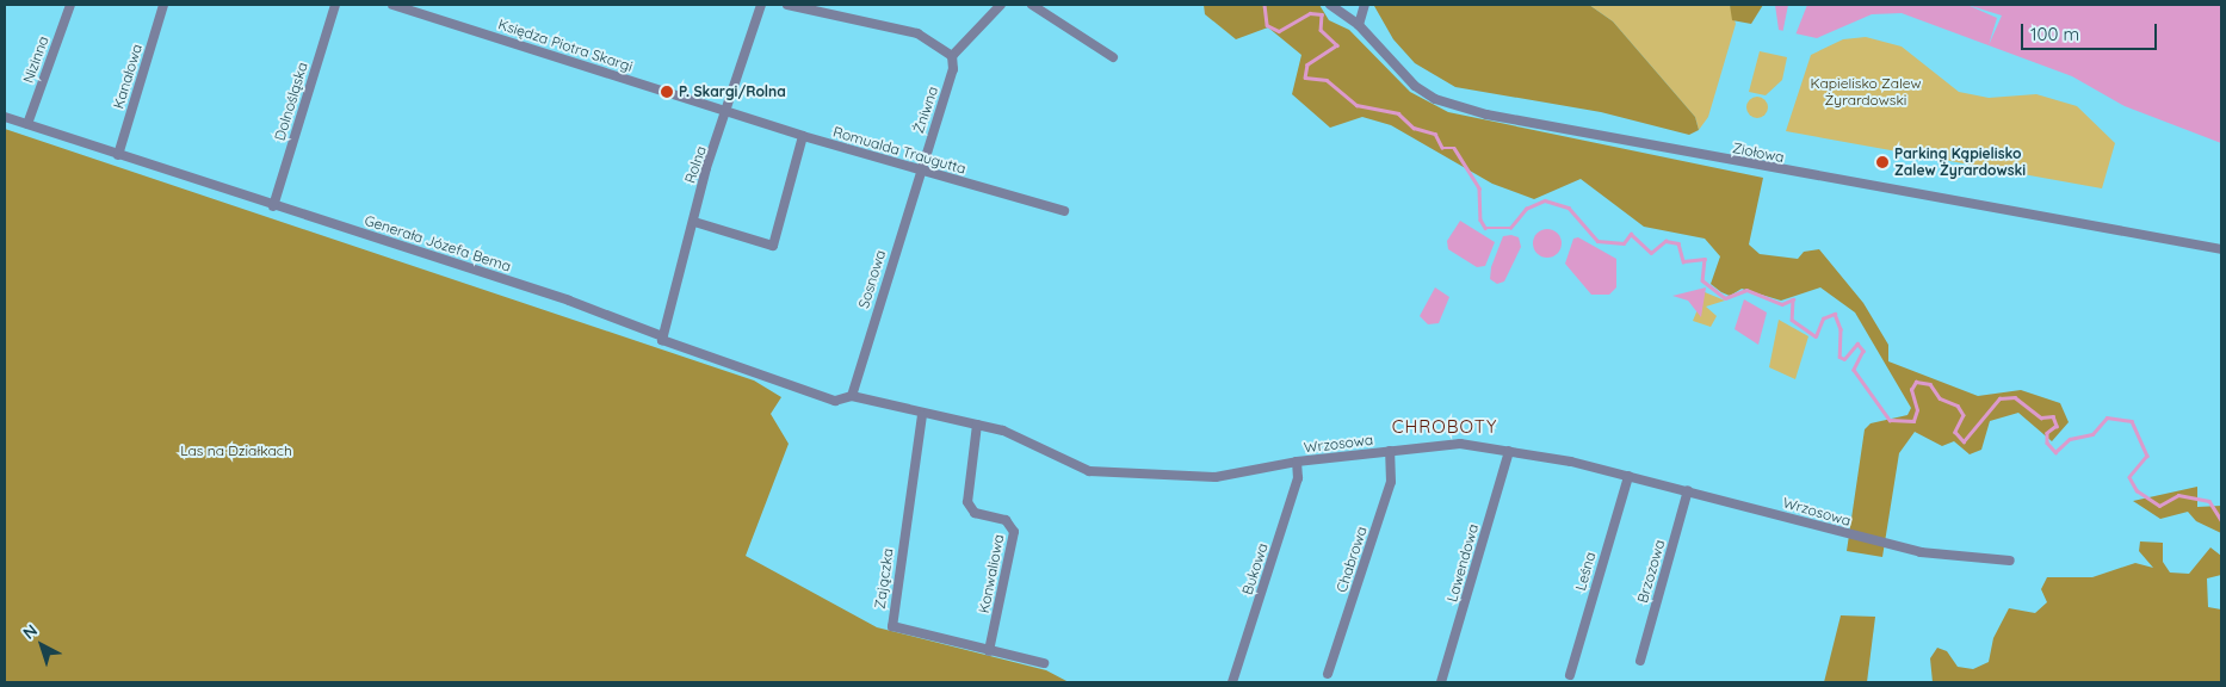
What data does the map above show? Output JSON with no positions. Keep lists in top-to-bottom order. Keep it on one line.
{"streets":{"street":["Księdza Piotra Skargi","Nizinna","Kanałowa","Dolnośląska","Żniwna","Romualda Traugutta","Ziołowa","Rolna","Generała Józefa Bema","Sosnowa","Wrzosowa","Chabrowa","Lawendowa","Bukowa","Leśna","Brzozowa","Konwaliowa","Zajączka"]},"crossings":[["Księdza Piotra Skargi","Romualda Traugutta"],["Księdza Piotra Skargi","Rolna"],["Nizinna","Generała Józefa Bema"],["Kanałowa","Generała Józefa Bema"],["Dolnośląska","Generała Józefa Bema"],["Żniwna","Romualda Traugutta"],["Żniwna","Sosnowa"],["Romualda Traugutta","Rolna"],["Romualda Traugutta","Sosnowa"],["Rolna","Generała Józefa Bema"],["Generała Józefa Bema","Sosnowa"],["Generała Józefa Bema","Wrzosowa"],["Sosnowa","Wrzosowa"],["Wrzosowa","Chabrowa"],["Wrzosowa","Lawendowa"],["Wrzosowa","Bukowa"],["Wrzosowa","Leśna"],["Wrzosowa","Brzozowa"],["Wrzosowa","Konwaliowa"],["Wrzosowa","Zajączka"],["Konwaliowa","Zajączka"]],"districts":["CHROBOTY"],"parks":["Kapielisko Zalew Żyrardowski","Las na Działkach"],"places":["P. Skargi/Rolna","Parking Kąpielisko Zalew Żyrardowski"],"scale_bar":"100 m","north":"top left"}
